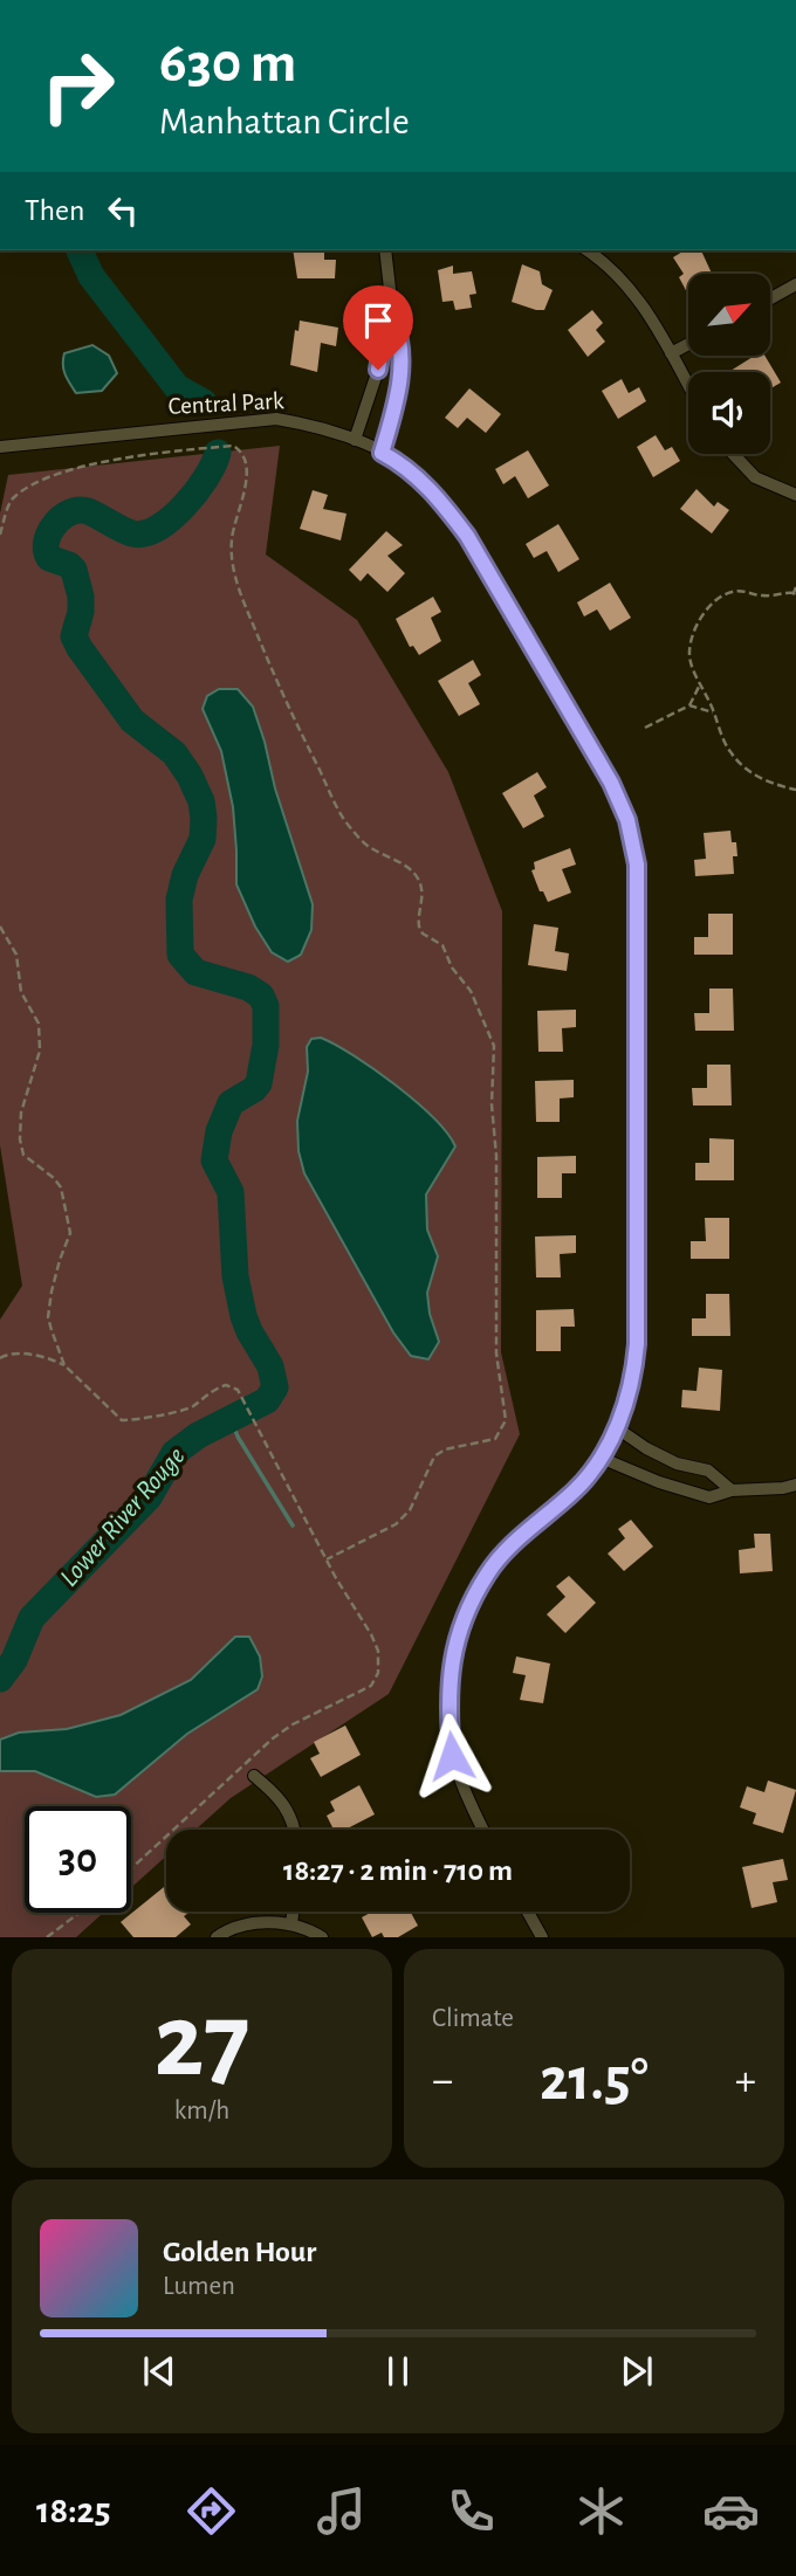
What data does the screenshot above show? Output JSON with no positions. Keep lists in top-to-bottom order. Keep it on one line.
{"streets":{"street":["Central Park"]},"water":["Lower River Rouge"],"north":"top right","page":{"turn":["630 m","Manhattan Circle"],"then":"Then","limit":"30","trip":"18:27 · 2 min · 710 m","tile":[["27","km/h"],"Climate"],"heat":["−","21.5°","+"],"song":["Golden Hour","Lumen"],"tabs":"18:25"}}
